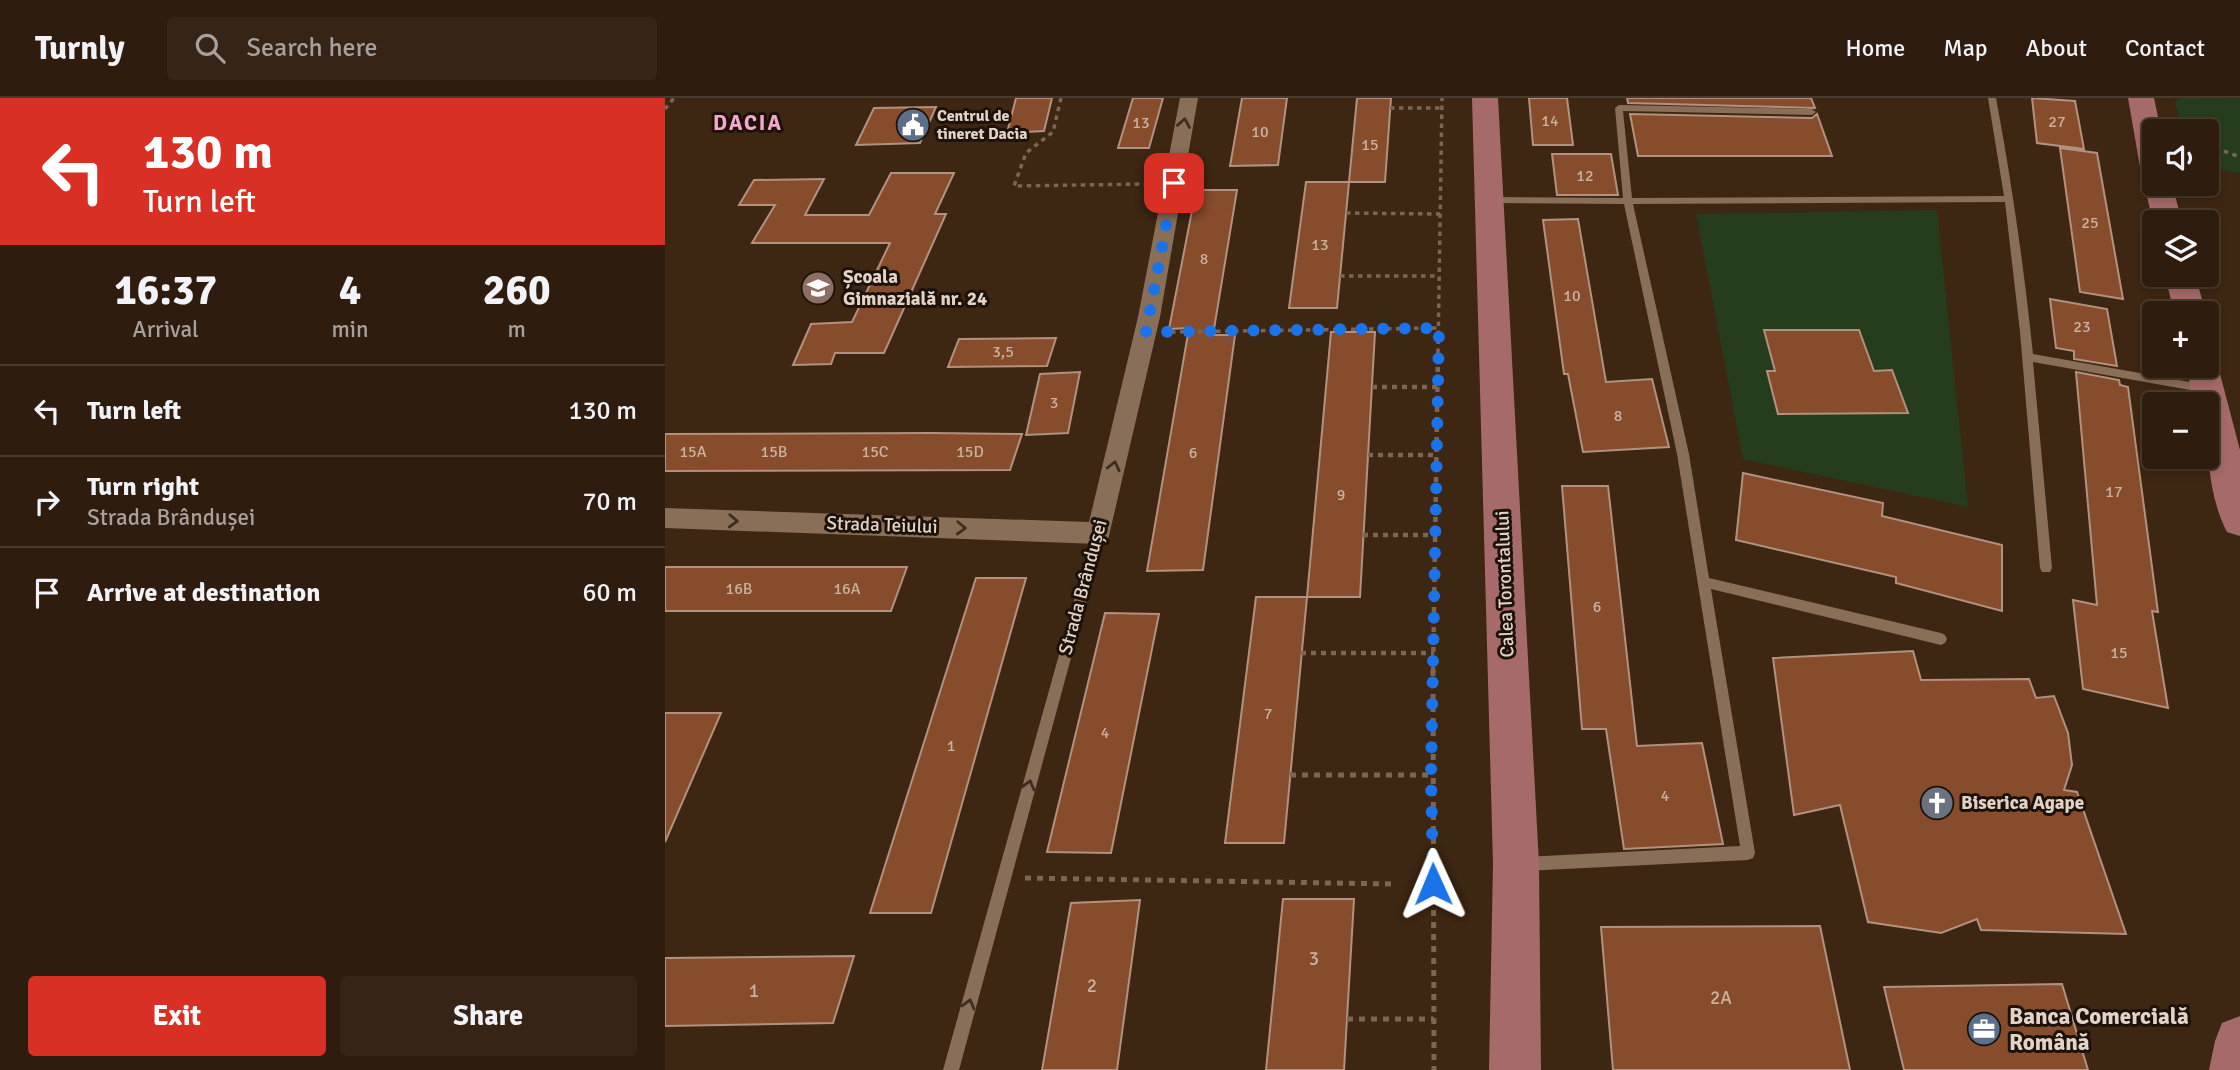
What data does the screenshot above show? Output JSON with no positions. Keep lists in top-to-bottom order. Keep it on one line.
{"streets":{"main road":["Calea Torontalului"],"street":["Strada Teiului","Strada Brândușei"]},"crossings":[["Strada Teiului","Strada Brândușei"]],"one_way":["Strada Teiului","Strada Brândușei"],"districts":["DACIA"],"places":{"public building":["Centrul de tineret Dacia"],"school or university":["Școala Gimnazială nr. 24"],"church":["Biserica Agape"],"office":["Banca Comercială Română"]},"house_numbers":["14","27","13","10","15","12","25","13","8","10","23","3,5","3","8","15A","15B","15C","15D","6","17","9","16B","16A","6","15","7","4","1","4","3","2","1","2A"],"page":{"header":"Turnly","search":"Search here","nav":["Home","Map","About","Contact"],"turn":["130 m","Turn left"],"map_buttons":["+","−"],"eta":["16:37","Arrival","4","min","260","m"],"list":[{"name":"Turn left","value":"130 m"},{"name":"Turn right","note":"Strada Brândușei","value":"70 m"},{"name":"Arrive at destination","value":"60 m"}],"buttons":["Exit","Share"]}}
